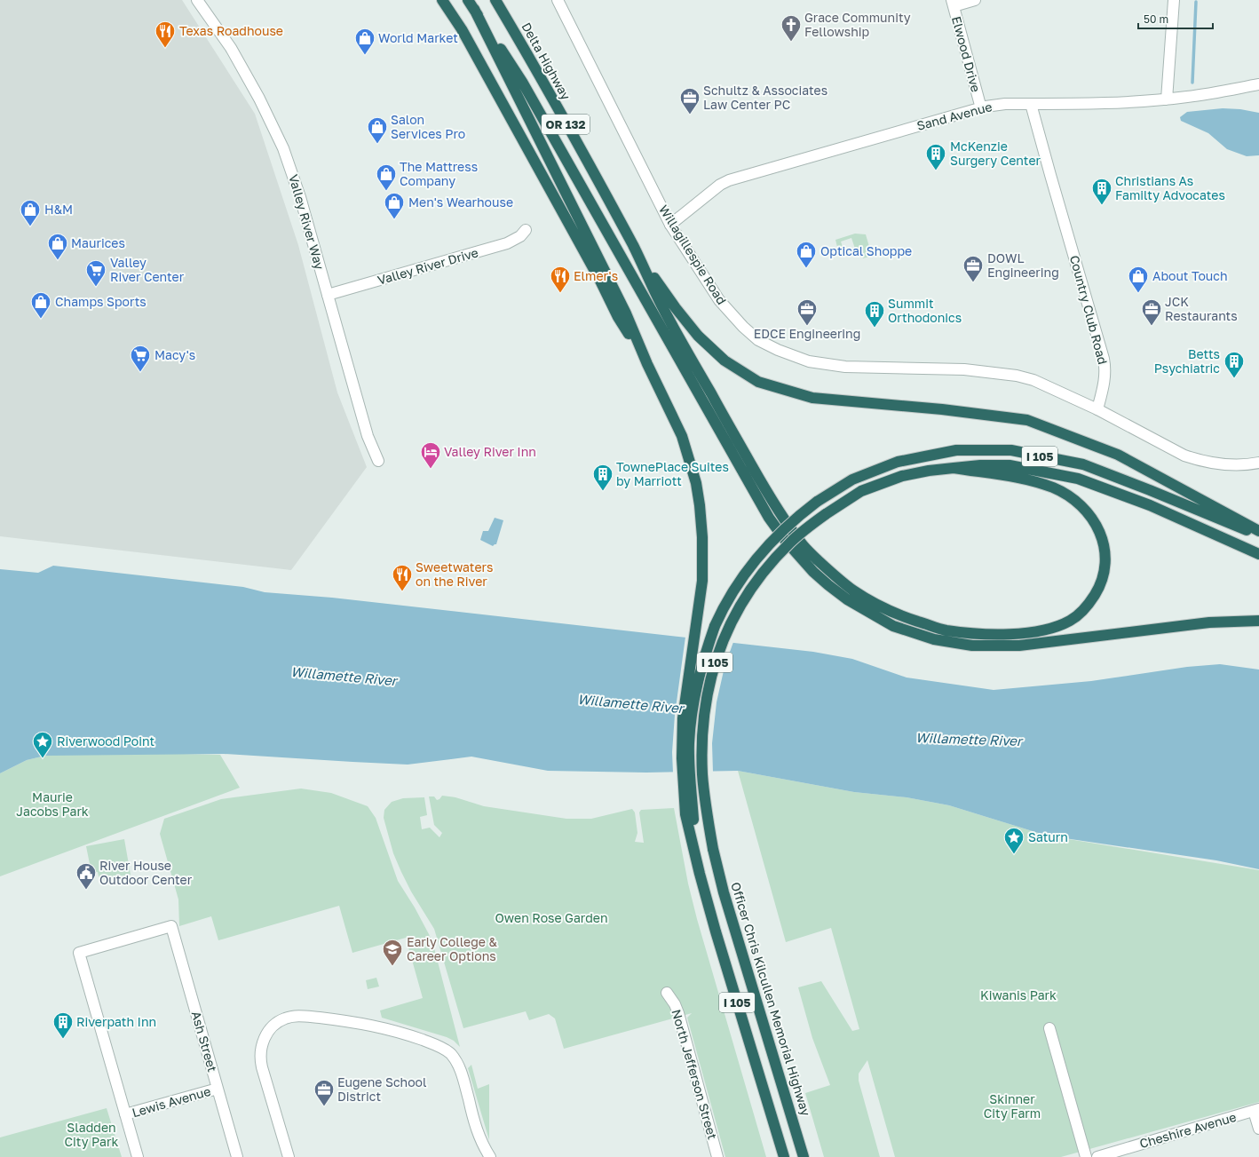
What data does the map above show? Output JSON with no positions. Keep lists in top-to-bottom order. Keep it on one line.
{"streets":{"highway":["Delta Highway","OR 132","I 105","Officer Chris Kilcullen Memorial Highway"],"street":["Elwood Drive","Sand Avenue","Valley River Way","Willagillespie Road","Valley River Drive","Country Club Road","Ash Street","North Jefferson Street","Lewis Avenue","Cheshire Avenue"]},"crossings":[["Elwood Drive","Sand Avenue"],["Sand Avenue","Willagillespie Road"],["Sand Avenue","Country Club Road"],["Valley River Way","Valley River Drive"],["Willagillespie Road","Country Club Road"],["I 105","Officer Chris Kilcullen Memorial Highway"],["Ash Street","Lewis Avenue"]],"water":["Willamette River"],"parks":["Maurie Jacobs Park","Owen Rose Garden","Kiwanis Park","Skinner City Farm","Sladden City Park"],"places":{"church":["Grace Community Fellowship"],"restaurant":["Texas Roadhouse","Elmer's","Sweetwaters on the River"],"shop":["World Market","Salon Services Pro","The Mattress Company","Men's Wearhouse","H&M","Maurices","Optical Shoppe","About Touch","Champs Sports"],"office":["Schultz & Associates Law Center PC","DOWL Engineering","EDCE Engineering","JCK Restaurants","Eugene School District"],"building":["McKenzie Surgery Center","Christians As Familty Advocates","Summit Orthodonics","Betts Psychiatric","TownePlace Suites by Marriott","Riverpath Inn"],"supermarket":["Valley River Center","Macy's"],"hotel":["Valley River Inn"],"place":["Riverwood Point","Saturn"],"public building":["River House Outdoor Center"],"school or university":["Early College & Career Options"]},"scale_bar":"50 m"}
